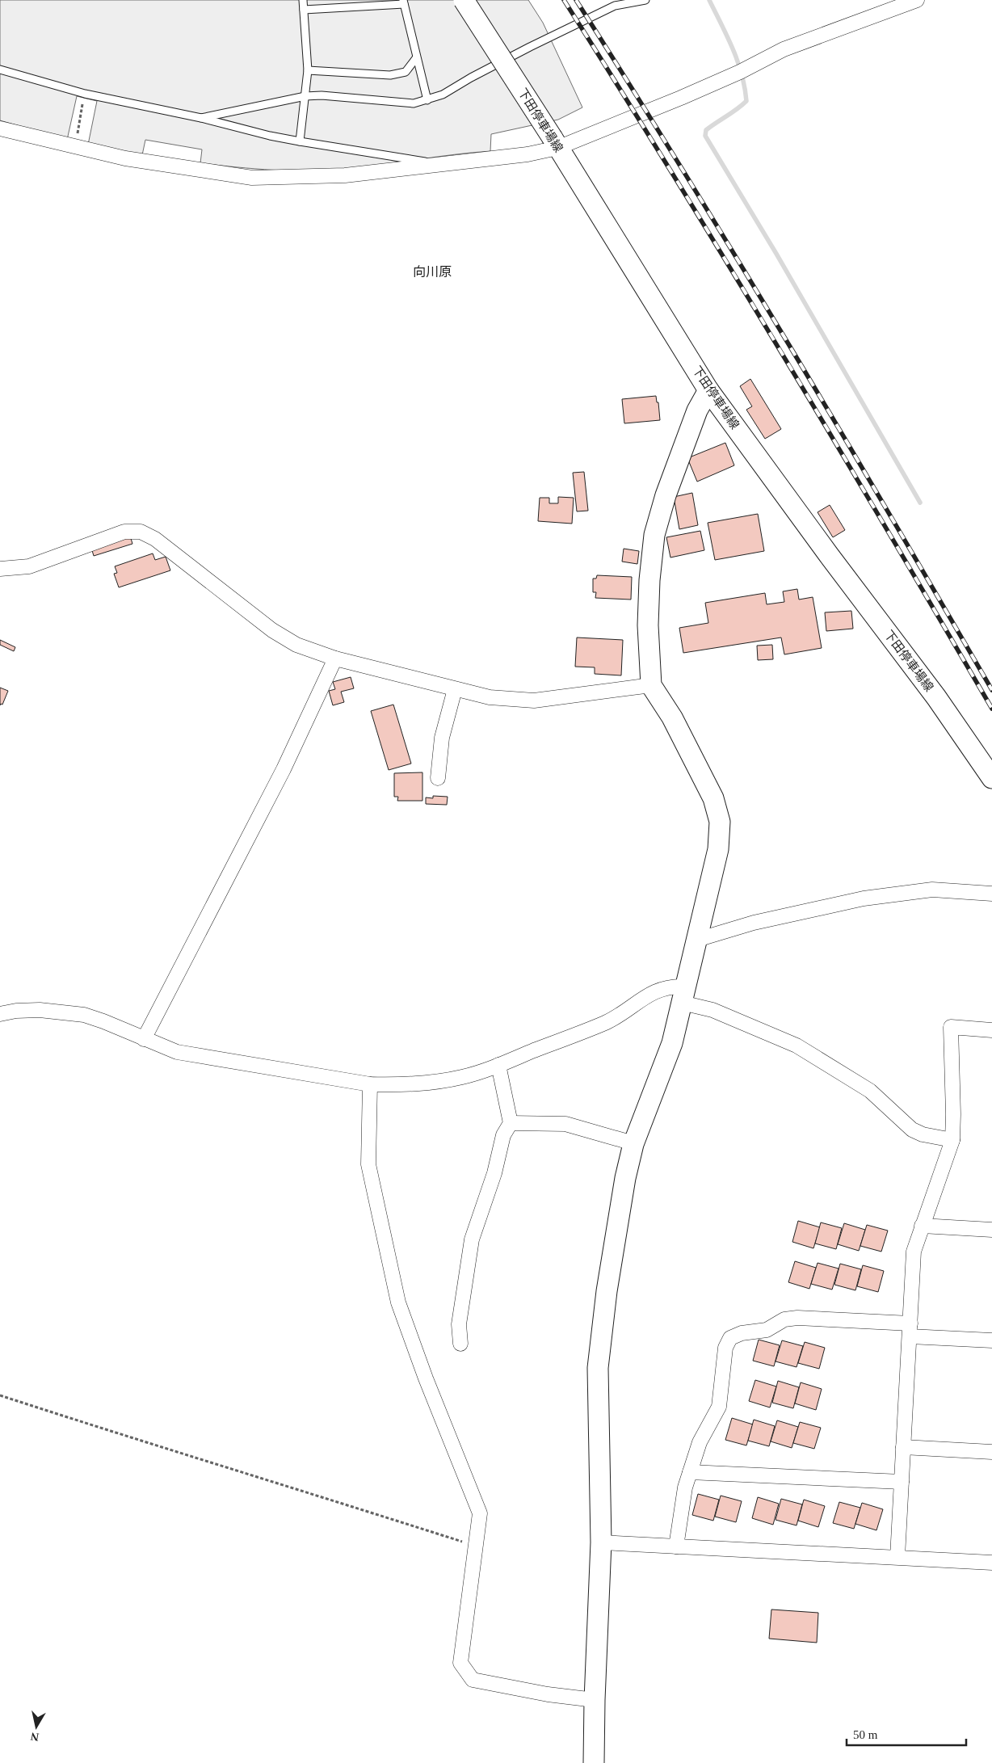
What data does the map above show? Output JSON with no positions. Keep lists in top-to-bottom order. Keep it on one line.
{"streets":{"street":["下田停車場線"]},"districts":["向川原"],"scale_bar":"50 m","north":"bottom"}
